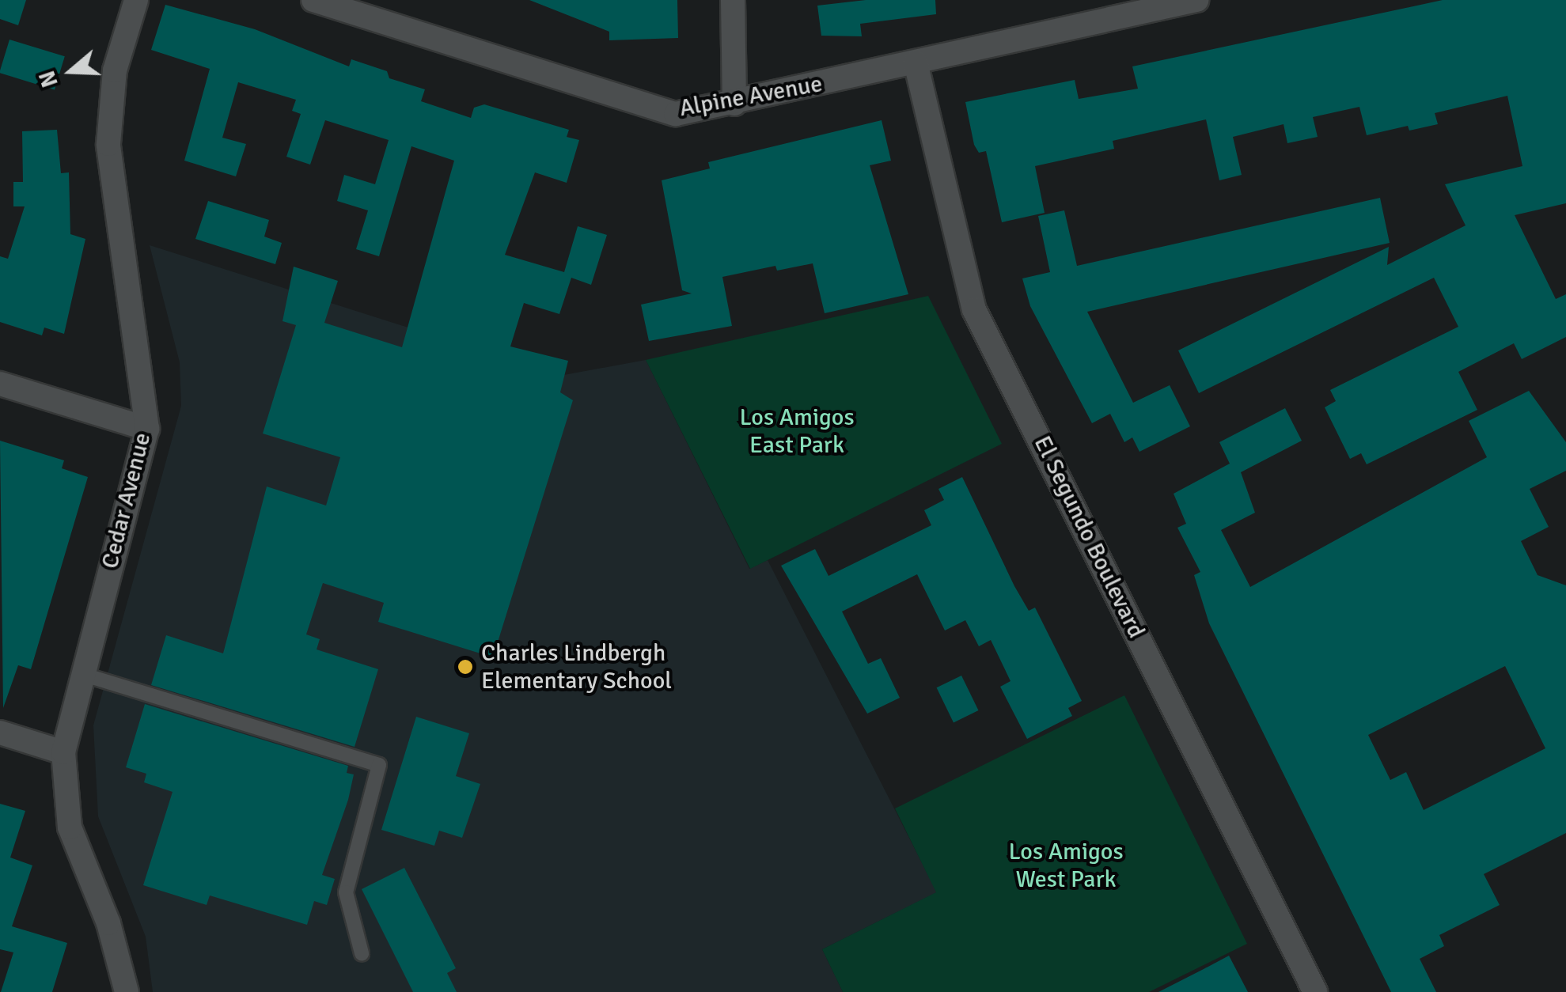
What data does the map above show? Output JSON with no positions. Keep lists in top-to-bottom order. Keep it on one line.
{"streets":{"street":["Alpine Avenue","Cedar Avenue","El Segundo Boulevard"]},"crossings":[["Alpine Avenue","El Segundo Boulevard"]],"parks":["Los Amigos East Park","Los Amigos West Park"],"places":["Charles Lindbergh Elementary School"],"north":"left"}
